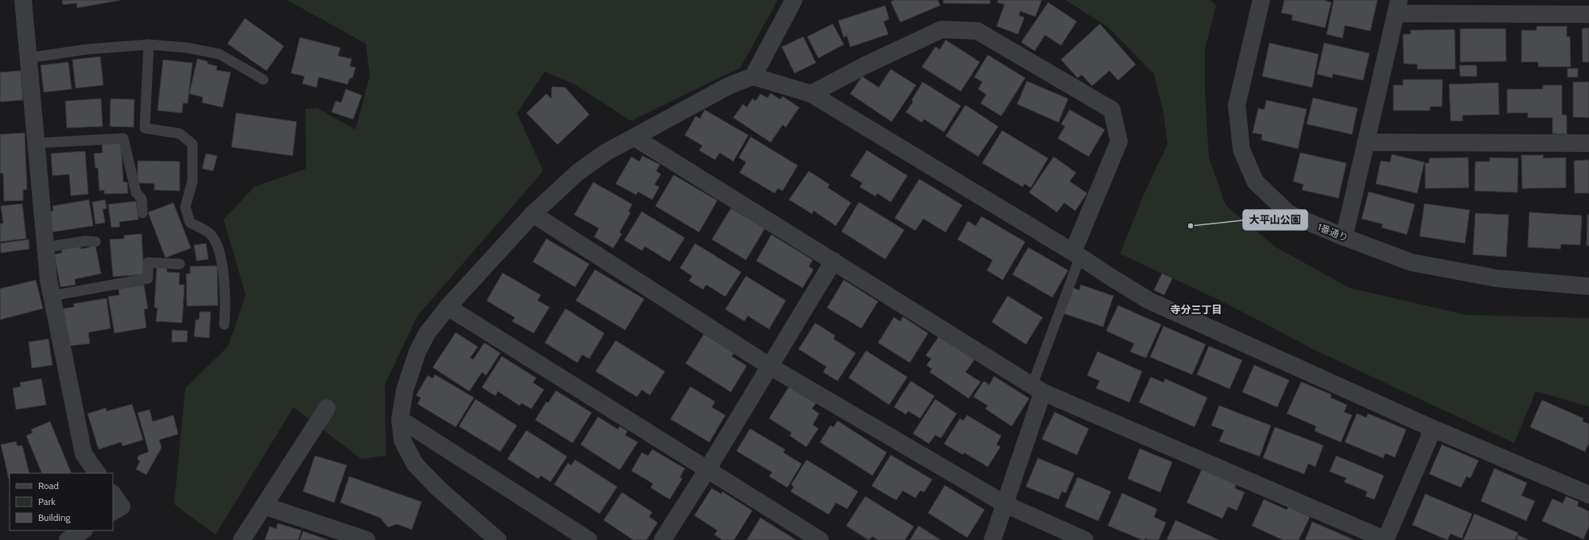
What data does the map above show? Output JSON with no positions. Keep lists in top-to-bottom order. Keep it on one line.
{"streets":{"street":["1番通り"]},"districts":["寺分三丁目"],"places":["大平山公園"],"legend":["Road","Park","Building"]}
